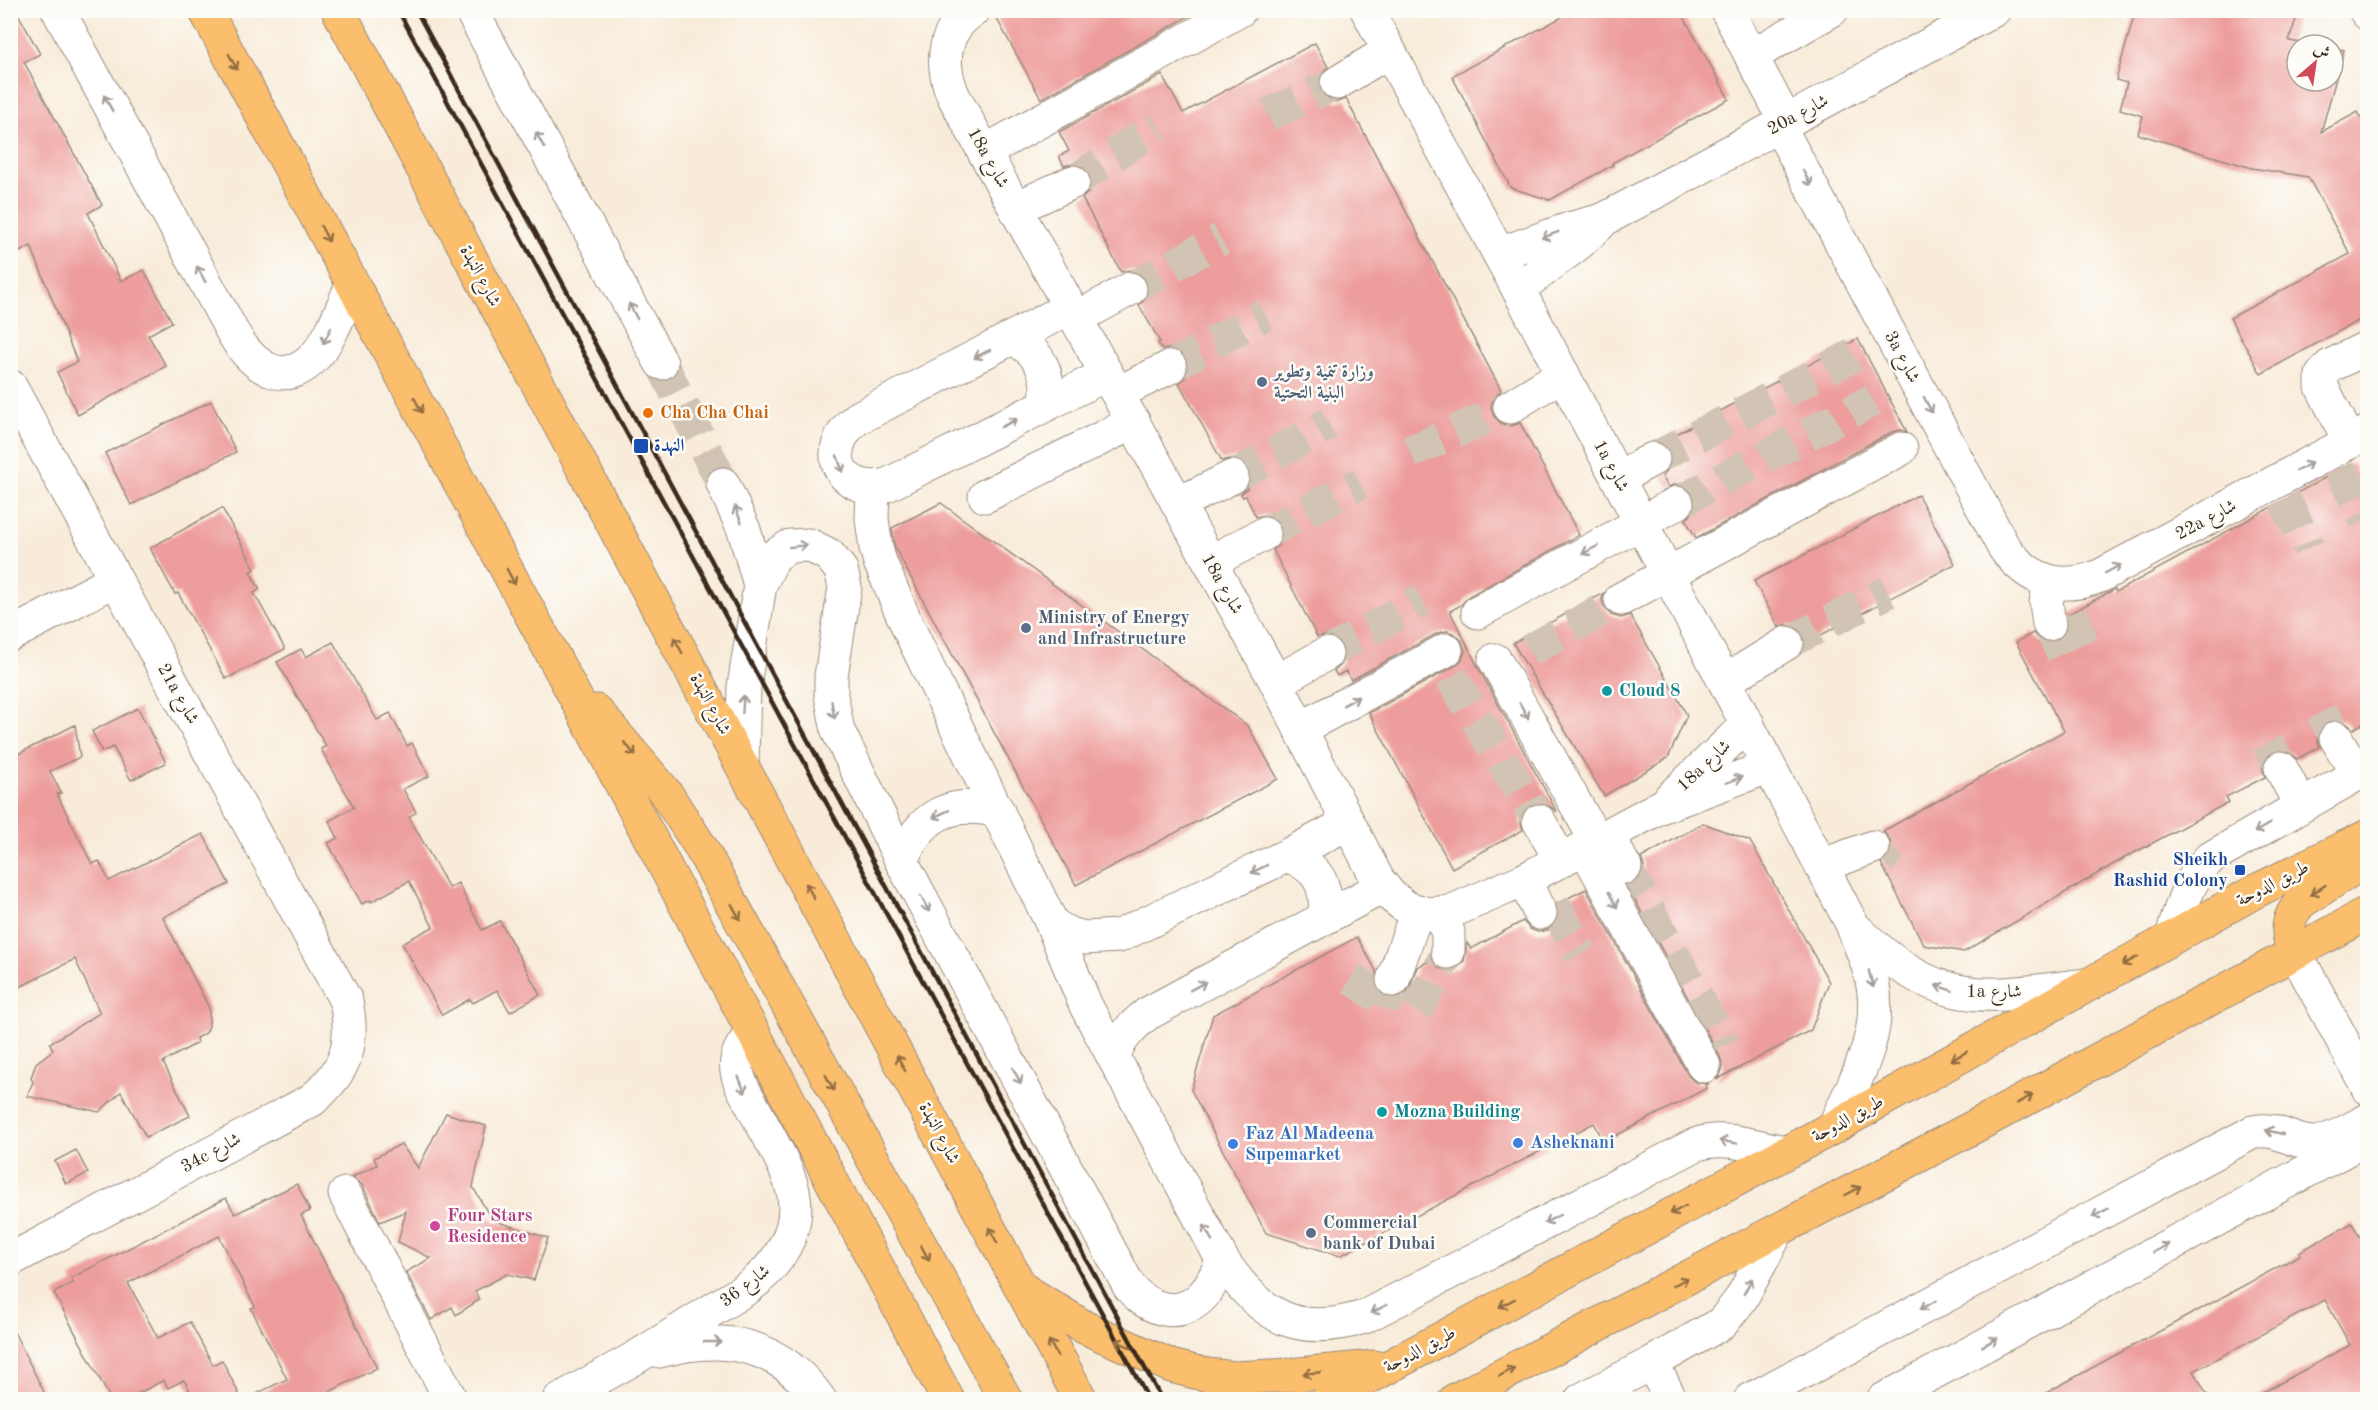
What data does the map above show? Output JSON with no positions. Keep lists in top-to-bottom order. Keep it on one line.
{"streets":{"main road":["شارع النهدة","طريق الدوحة"],"street":["20a شارع","18a شارع","3a شارع","1a شارع","22a شارع","21a شارع","34c شارع","شارع 36"]},"crossings":[["20a شارع","3a شارع"],["20a شارع","1a شارع"],["18a شارع","1a شارع"],["3a شارع","22a شارع"],["1a شارع","طريق الدوحة"],["21a شارع","34c شارع"]],"one_way":["3a شارع","22a شارع","شارع 36"],"places":{"other":["وزارة تنمية وتطوير البنية التحتية","Cha Cha Chai","Ministry of Energy and Infrastructure","Cloud 8","Mozna Building","Asheknani","Faz Al Madeena Supemarket","Four Stars Residence","Commercial bank of Dubai"],"transit":["النهدة","Sheikh Rashid Colony"]},"north":"top right"}
